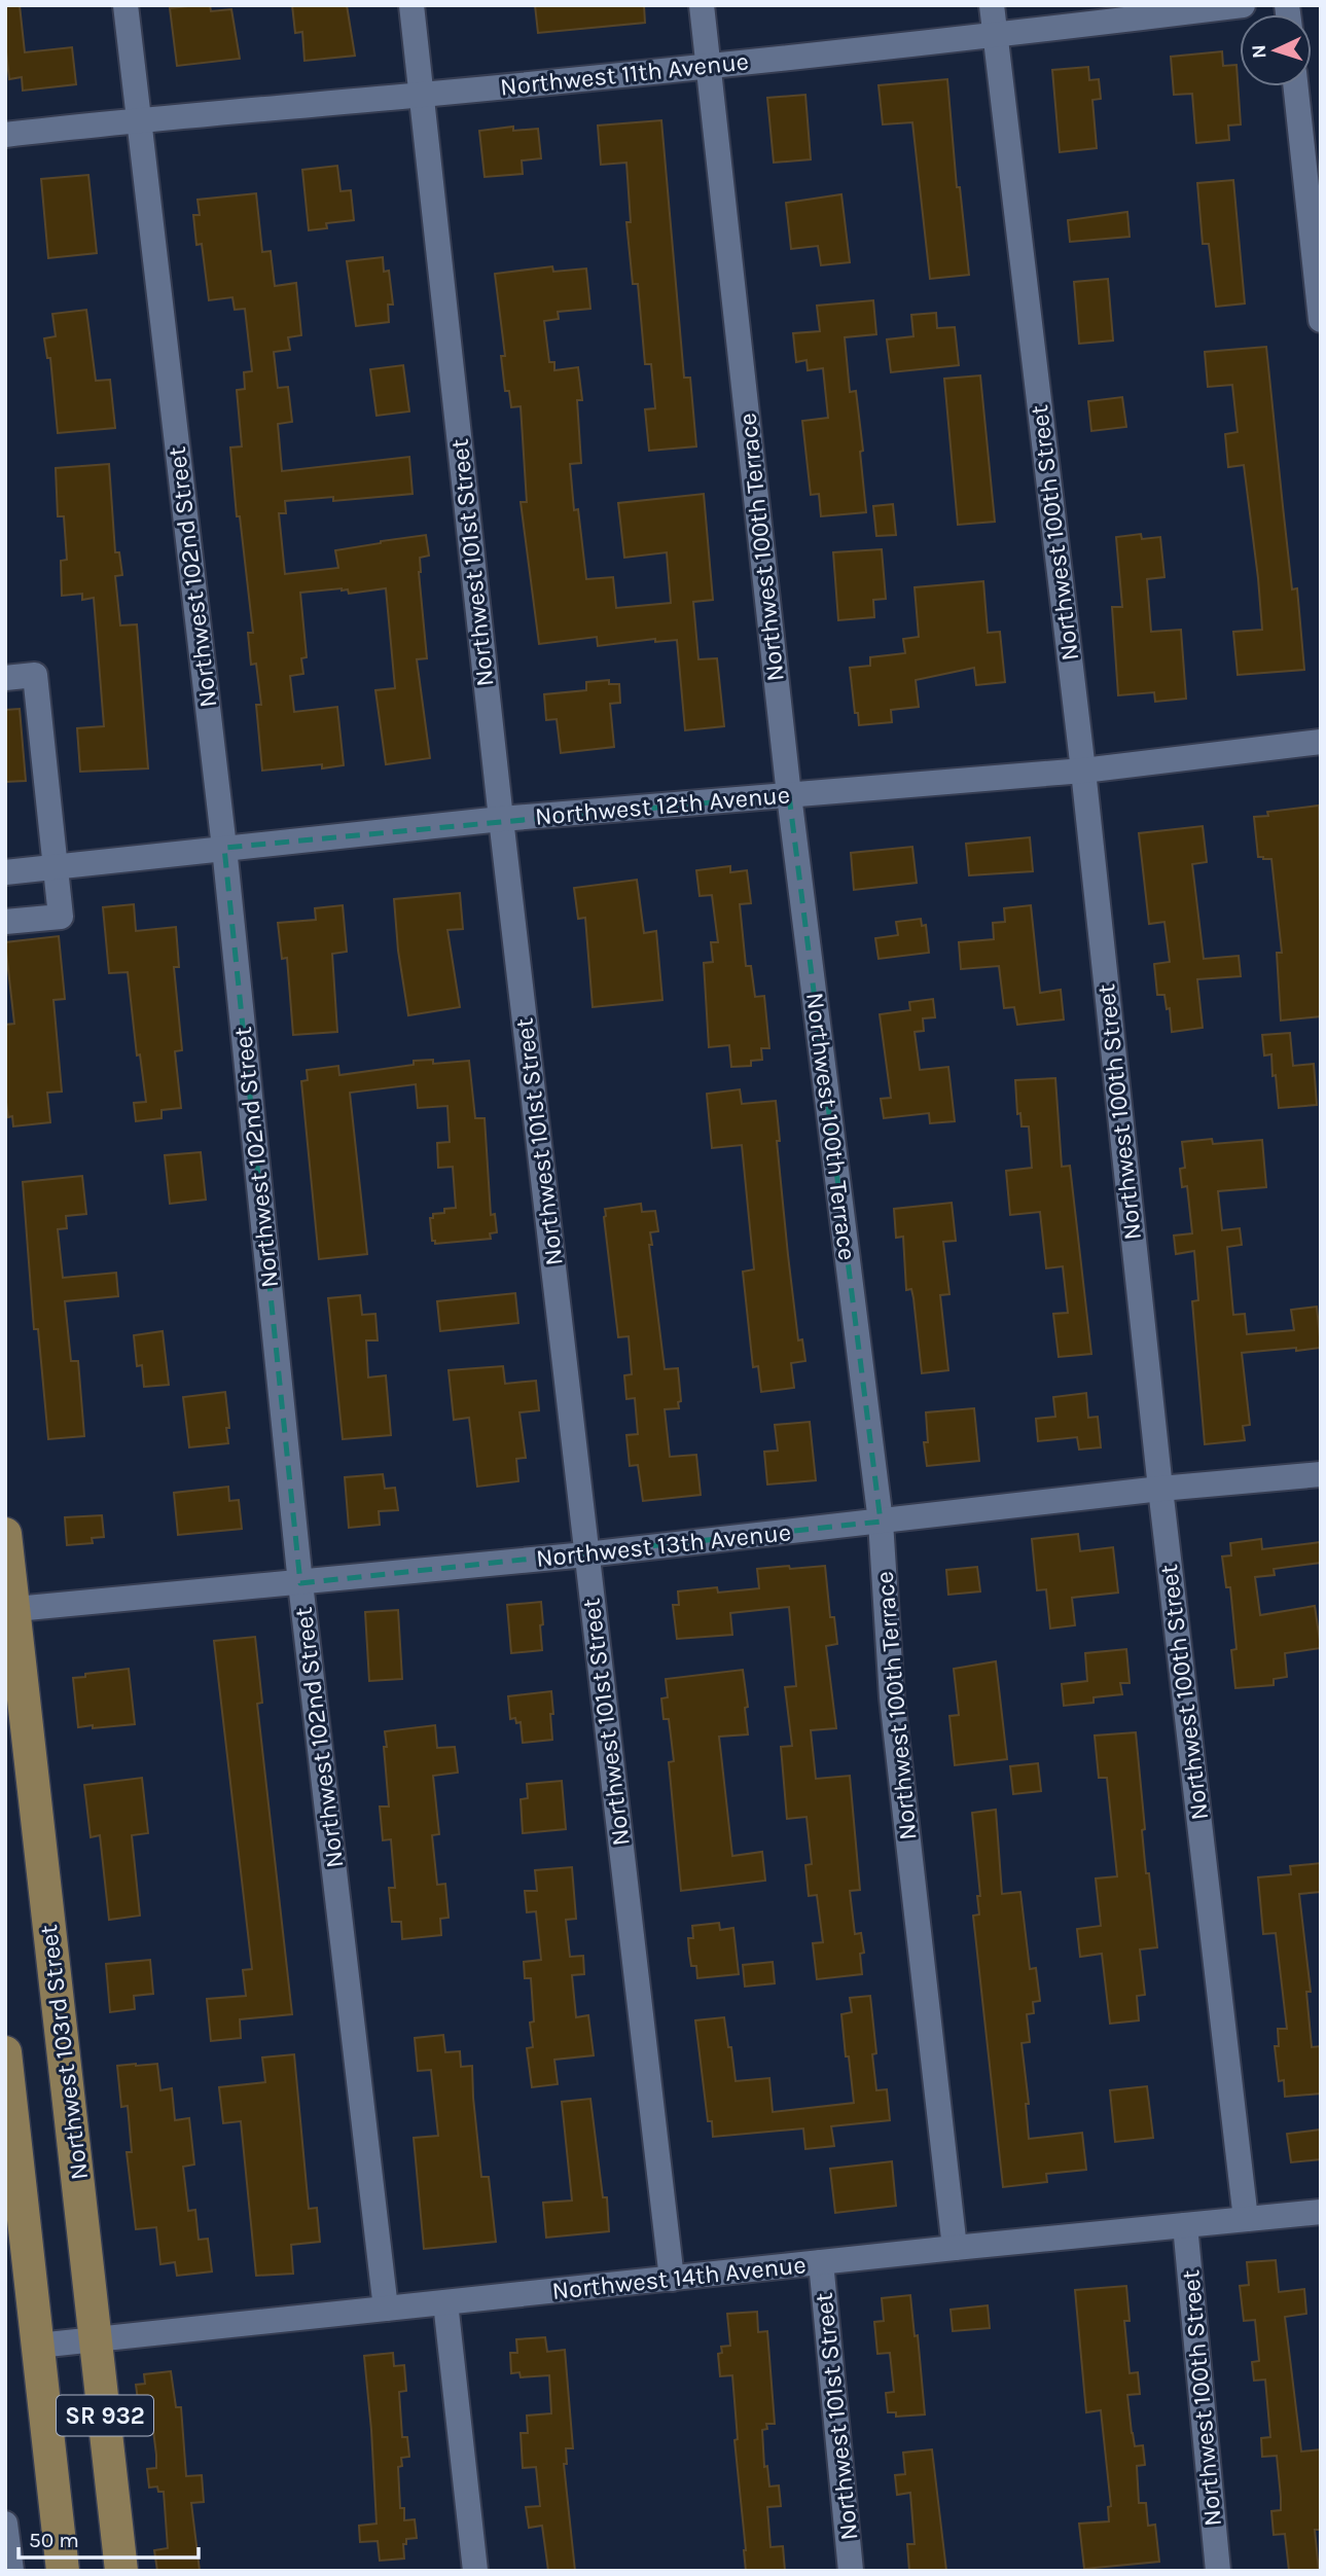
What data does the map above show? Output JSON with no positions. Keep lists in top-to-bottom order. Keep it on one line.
{"streets":{"main road":["Northwest 103rd Street","SR 932"],"street":["Northwest 11th Avenue","Northwest 100th Street","Northwest 100th Terrace","Northwest 101st Street","Northwest 102nd Street","Northwest 12th Avenue","Northwest 13th Avenue","Northwest 14th Avenue"]},"crossings":[["Northwest 11th Avenue","Northwest 100th Street"],["Northwest 11th Avenue","Northwest 100th Terrace"],["Northwest 11th Avenue","Northwest 101st Street"],["Northwest 11th Avenue","Northwest 102nd Street"],["Northwest 100th Street","Northwest 12th Avenue"],["Northwest 100th Street","Northwest 13th Avenue"],["Northwest 100th Street","Northwest 14th Avenue"],["Northwest 100th Terrace","Northwest 12th Avenue"],["Northwest 100th Terrace","Northwest 13th Avenue"],["Northwest 100th Terrace","Northwest 14th Avenue"],["Northwest 101st Street","Northwest 12th Avenue"],["Northwest 101st Street","Northwest 13th Avenue"],["Northwest 101st Street","Northwest 14th Avenue"],["Northwest 102nd Street","Northwest 12th Avenue"],["Northwest 102nd Street","Northwest 13th Avenue"],["Northwest 102nd Street","Northwest 14th Avenue"],["Northwest 13th Avenue","Northwest 103rd Street"],["Northwest 103rd Street","Northwest 14th Avenue"],["Northwest 14th Avenue","SR 932"]],"scale_bar":"50 m","north":"left"}
